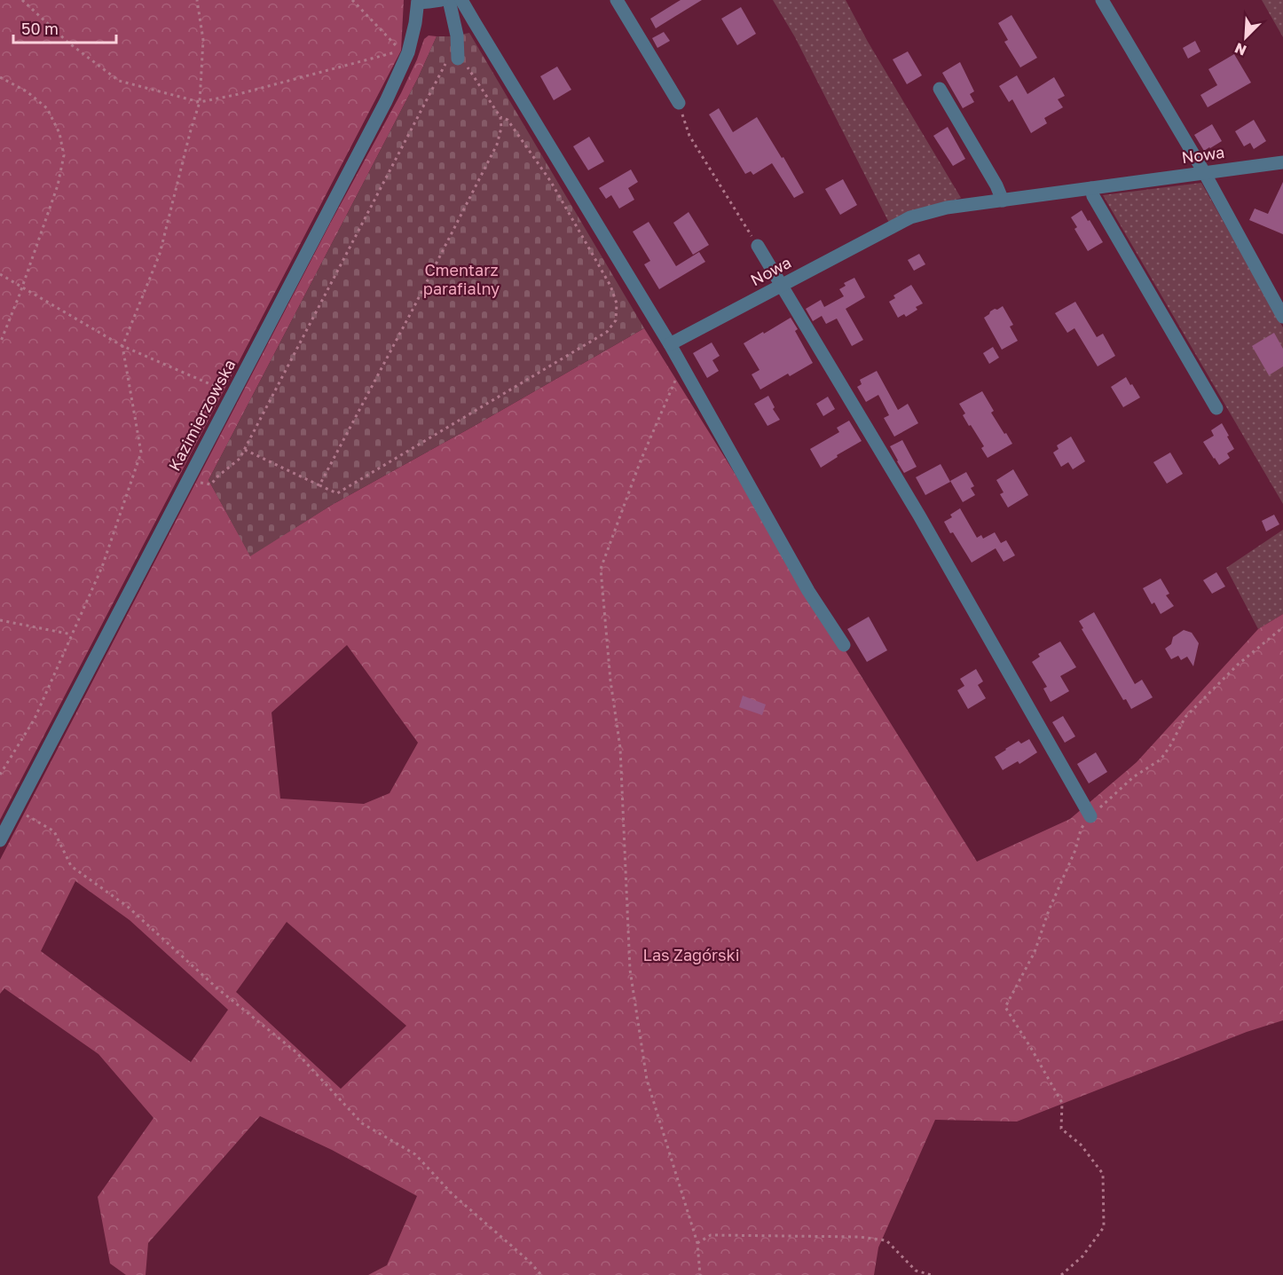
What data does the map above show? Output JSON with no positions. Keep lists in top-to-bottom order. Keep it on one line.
{"streets":{"street":["Nowa","Kazimierzowska"]},"parks":["Cmentarz parafialny","Las Zagórski"],"scale_bar":"50 m","north":"bottom left"}
